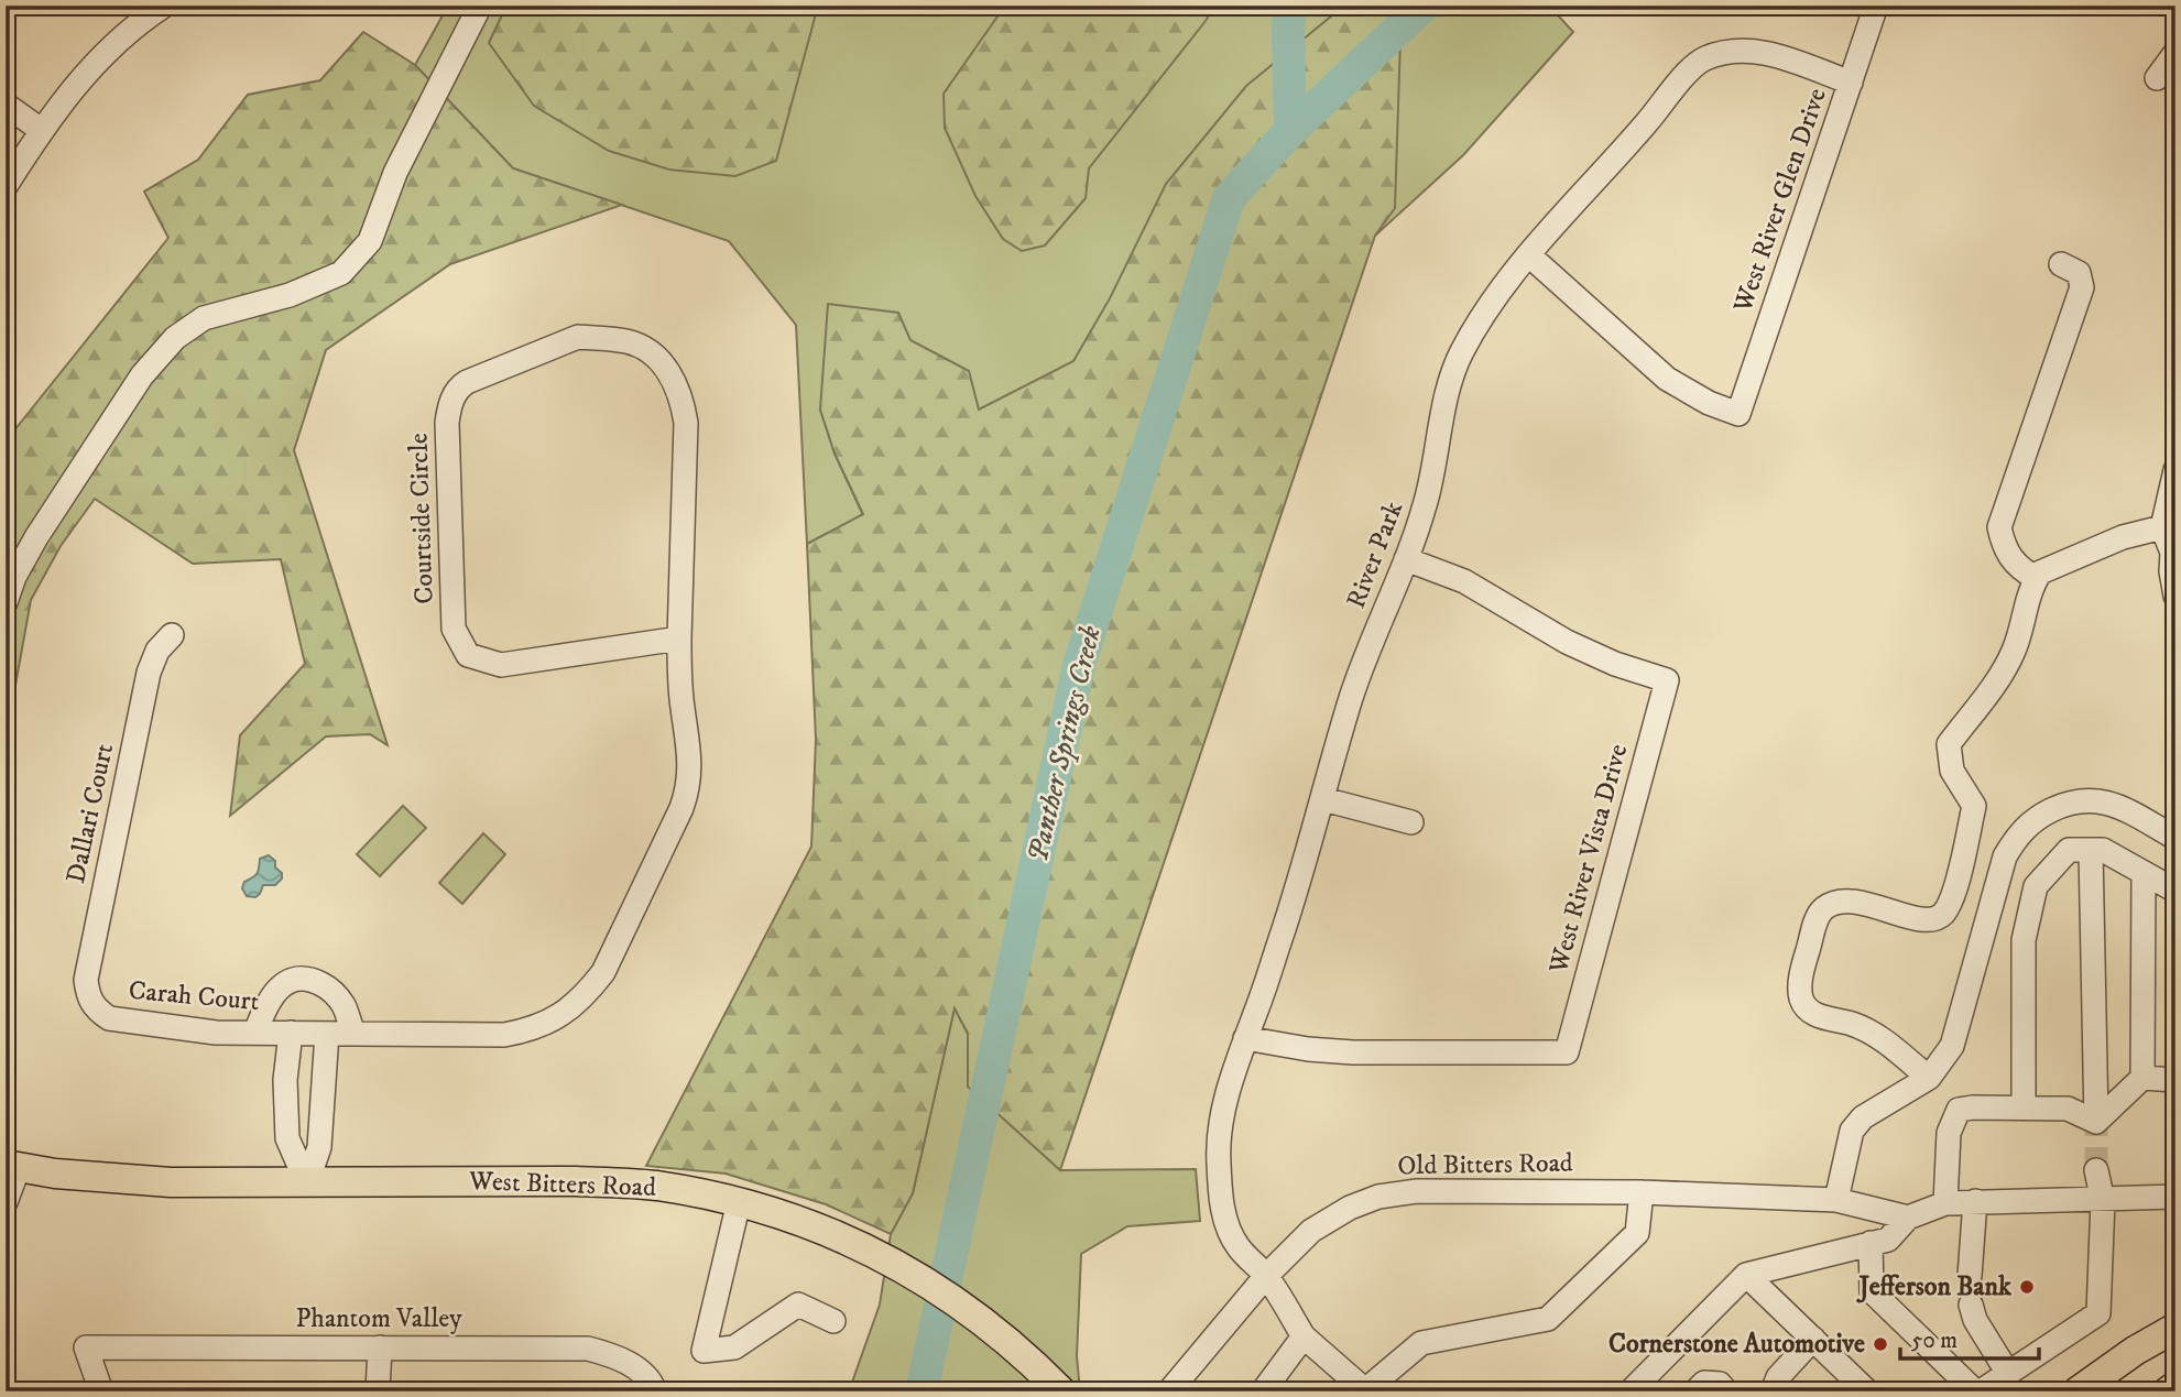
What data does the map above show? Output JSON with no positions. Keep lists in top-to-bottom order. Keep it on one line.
{"streets":{"main road":["West Bitters Road"],"street":["West River Glen Drive","Courtside Circle","River Park","Dallari Court","West River Vista Drive","Carah Court","Old Bitters Road","Phantom Valley"]},"crossings":[["West River Glen Drive","River Park"],["Courtside Circle","Carah Court"],["River Park","West River Vista Drive"],["River Park","Old Bitters Road"],["Dallari Court","Carah Court"]],"water":["Panther Springs Creek"],"places":["Jefferson Bank","Cornerstone Automotive"],"scale_bar":"50 m"}
